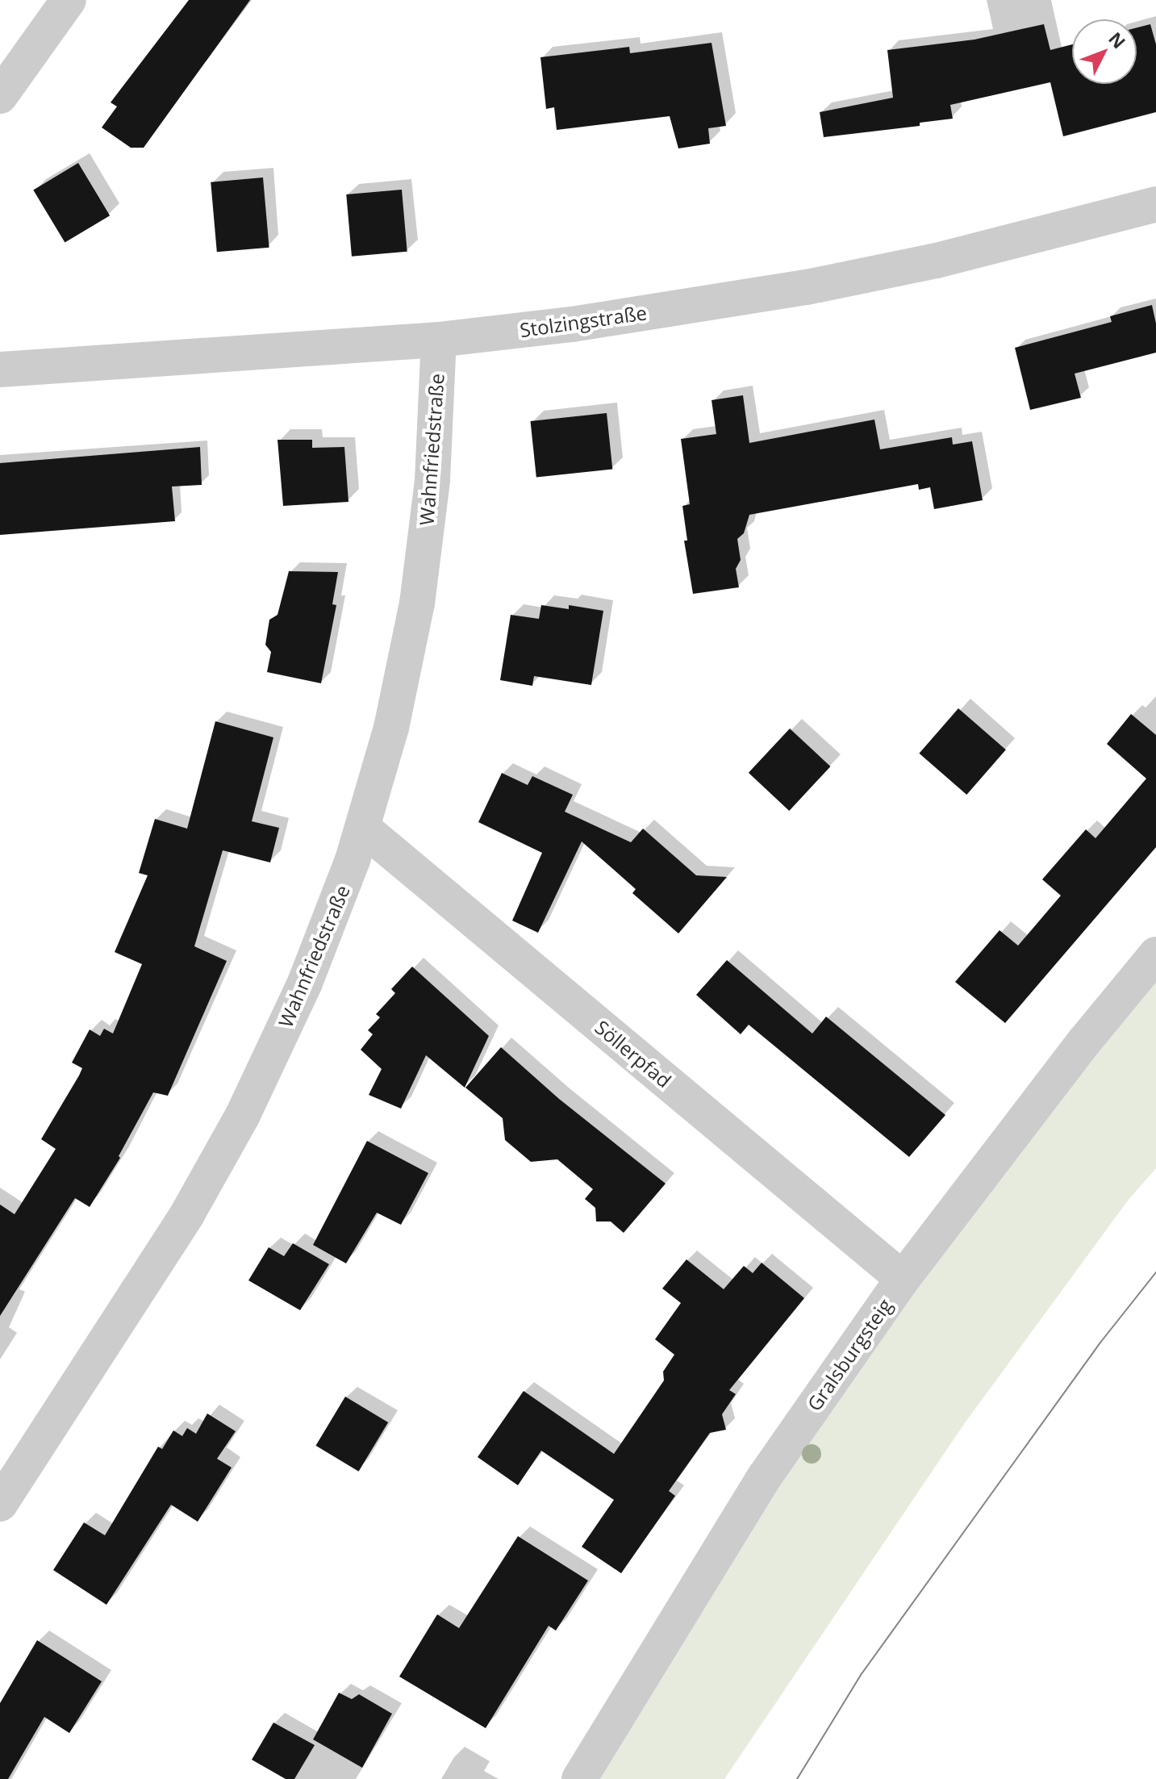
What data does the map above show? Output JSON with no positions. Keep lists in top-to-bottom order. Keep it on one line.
{"streets":{"street":["Stolzingstraße","Wahnfriedstraße","Söllerpfad","Gralsburgsteig"]},"crossings":[["Stolzingstraße","Wahnfriedstraße"],["Wahnfriedstraße","Söllerpfad"],["Söllerpfad","Gralsburgsteig"]],"north":"top right"}
